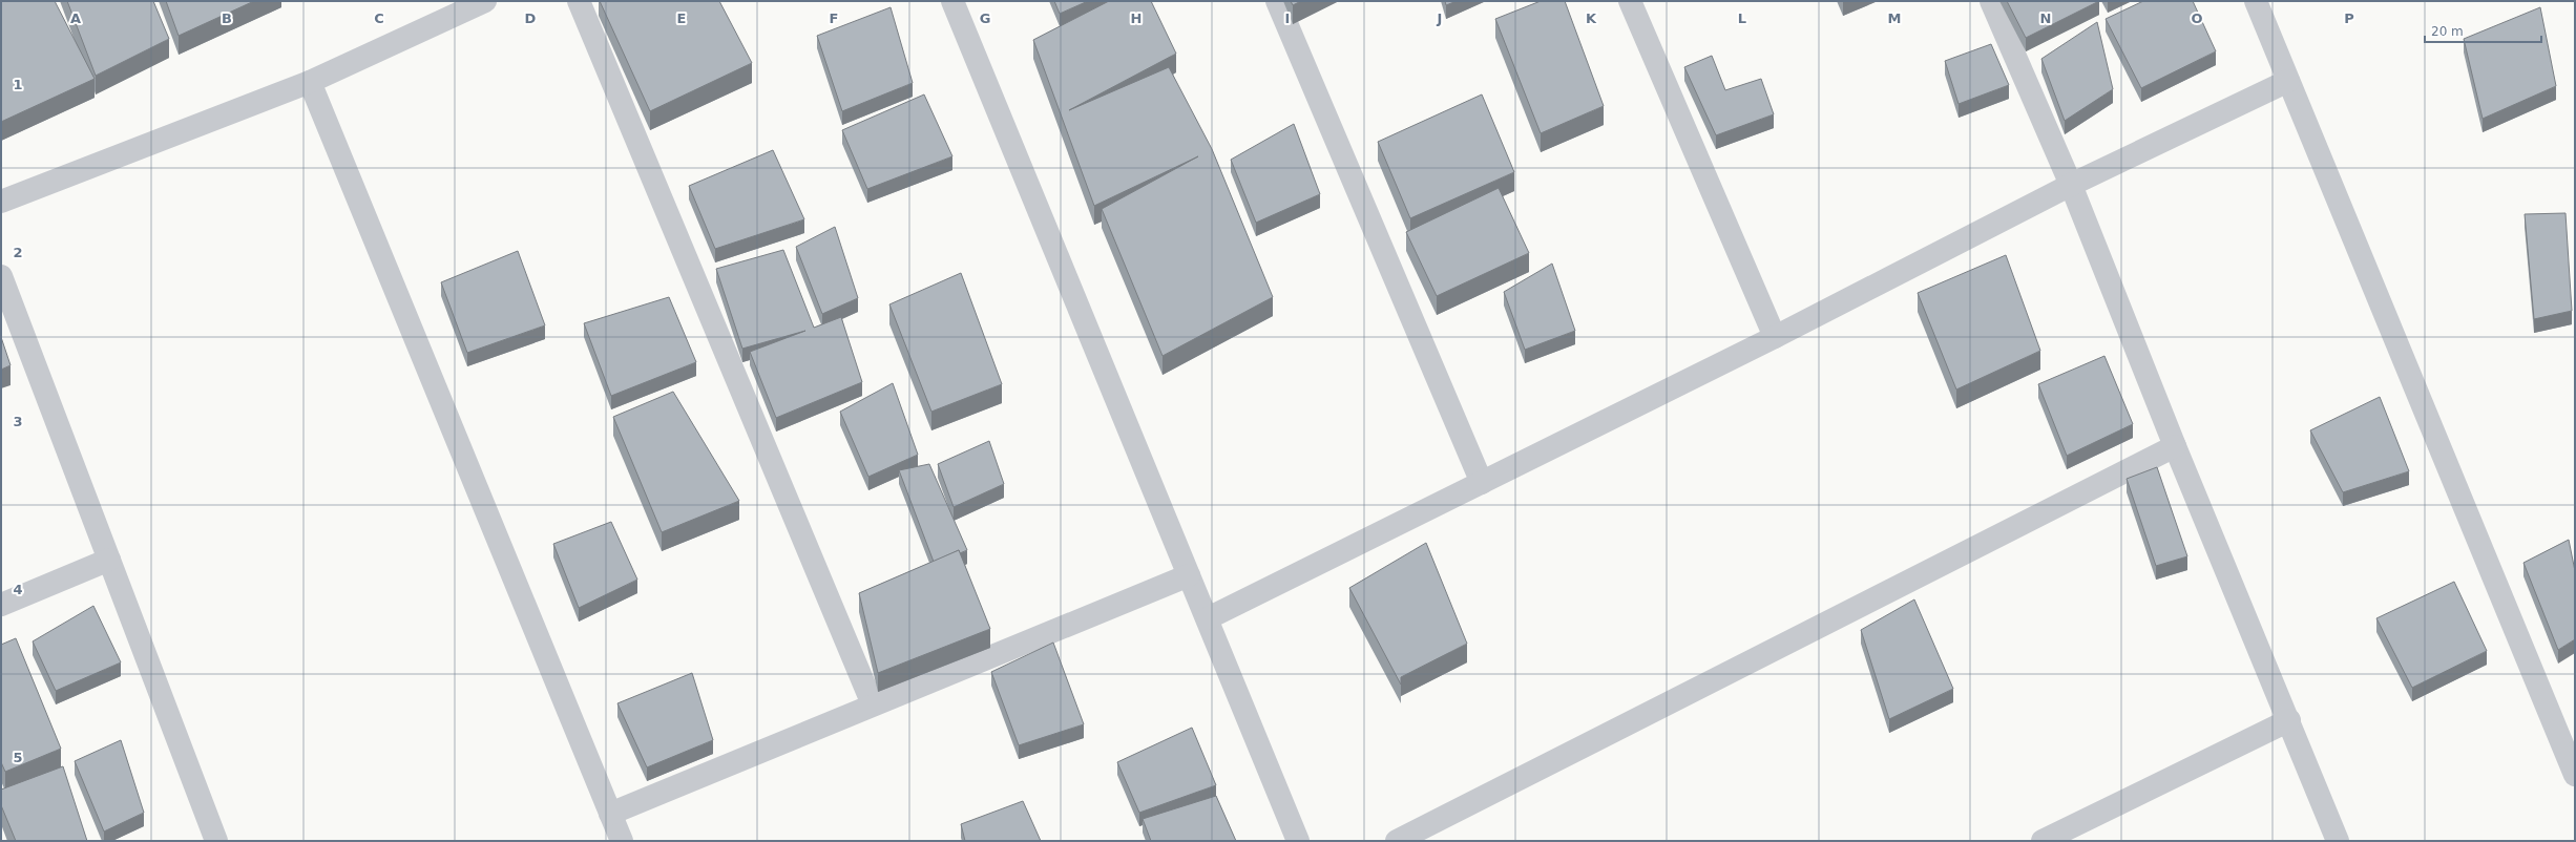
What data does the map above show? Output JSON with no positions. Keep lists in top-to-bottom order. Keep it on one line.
{"scale_bar":"20 m","grid":{"columns":["A","B","C","D","E","F","G","H","I","J","K","L","M","N","O","P"],"rows":["1","2","3","4","5"]}}
